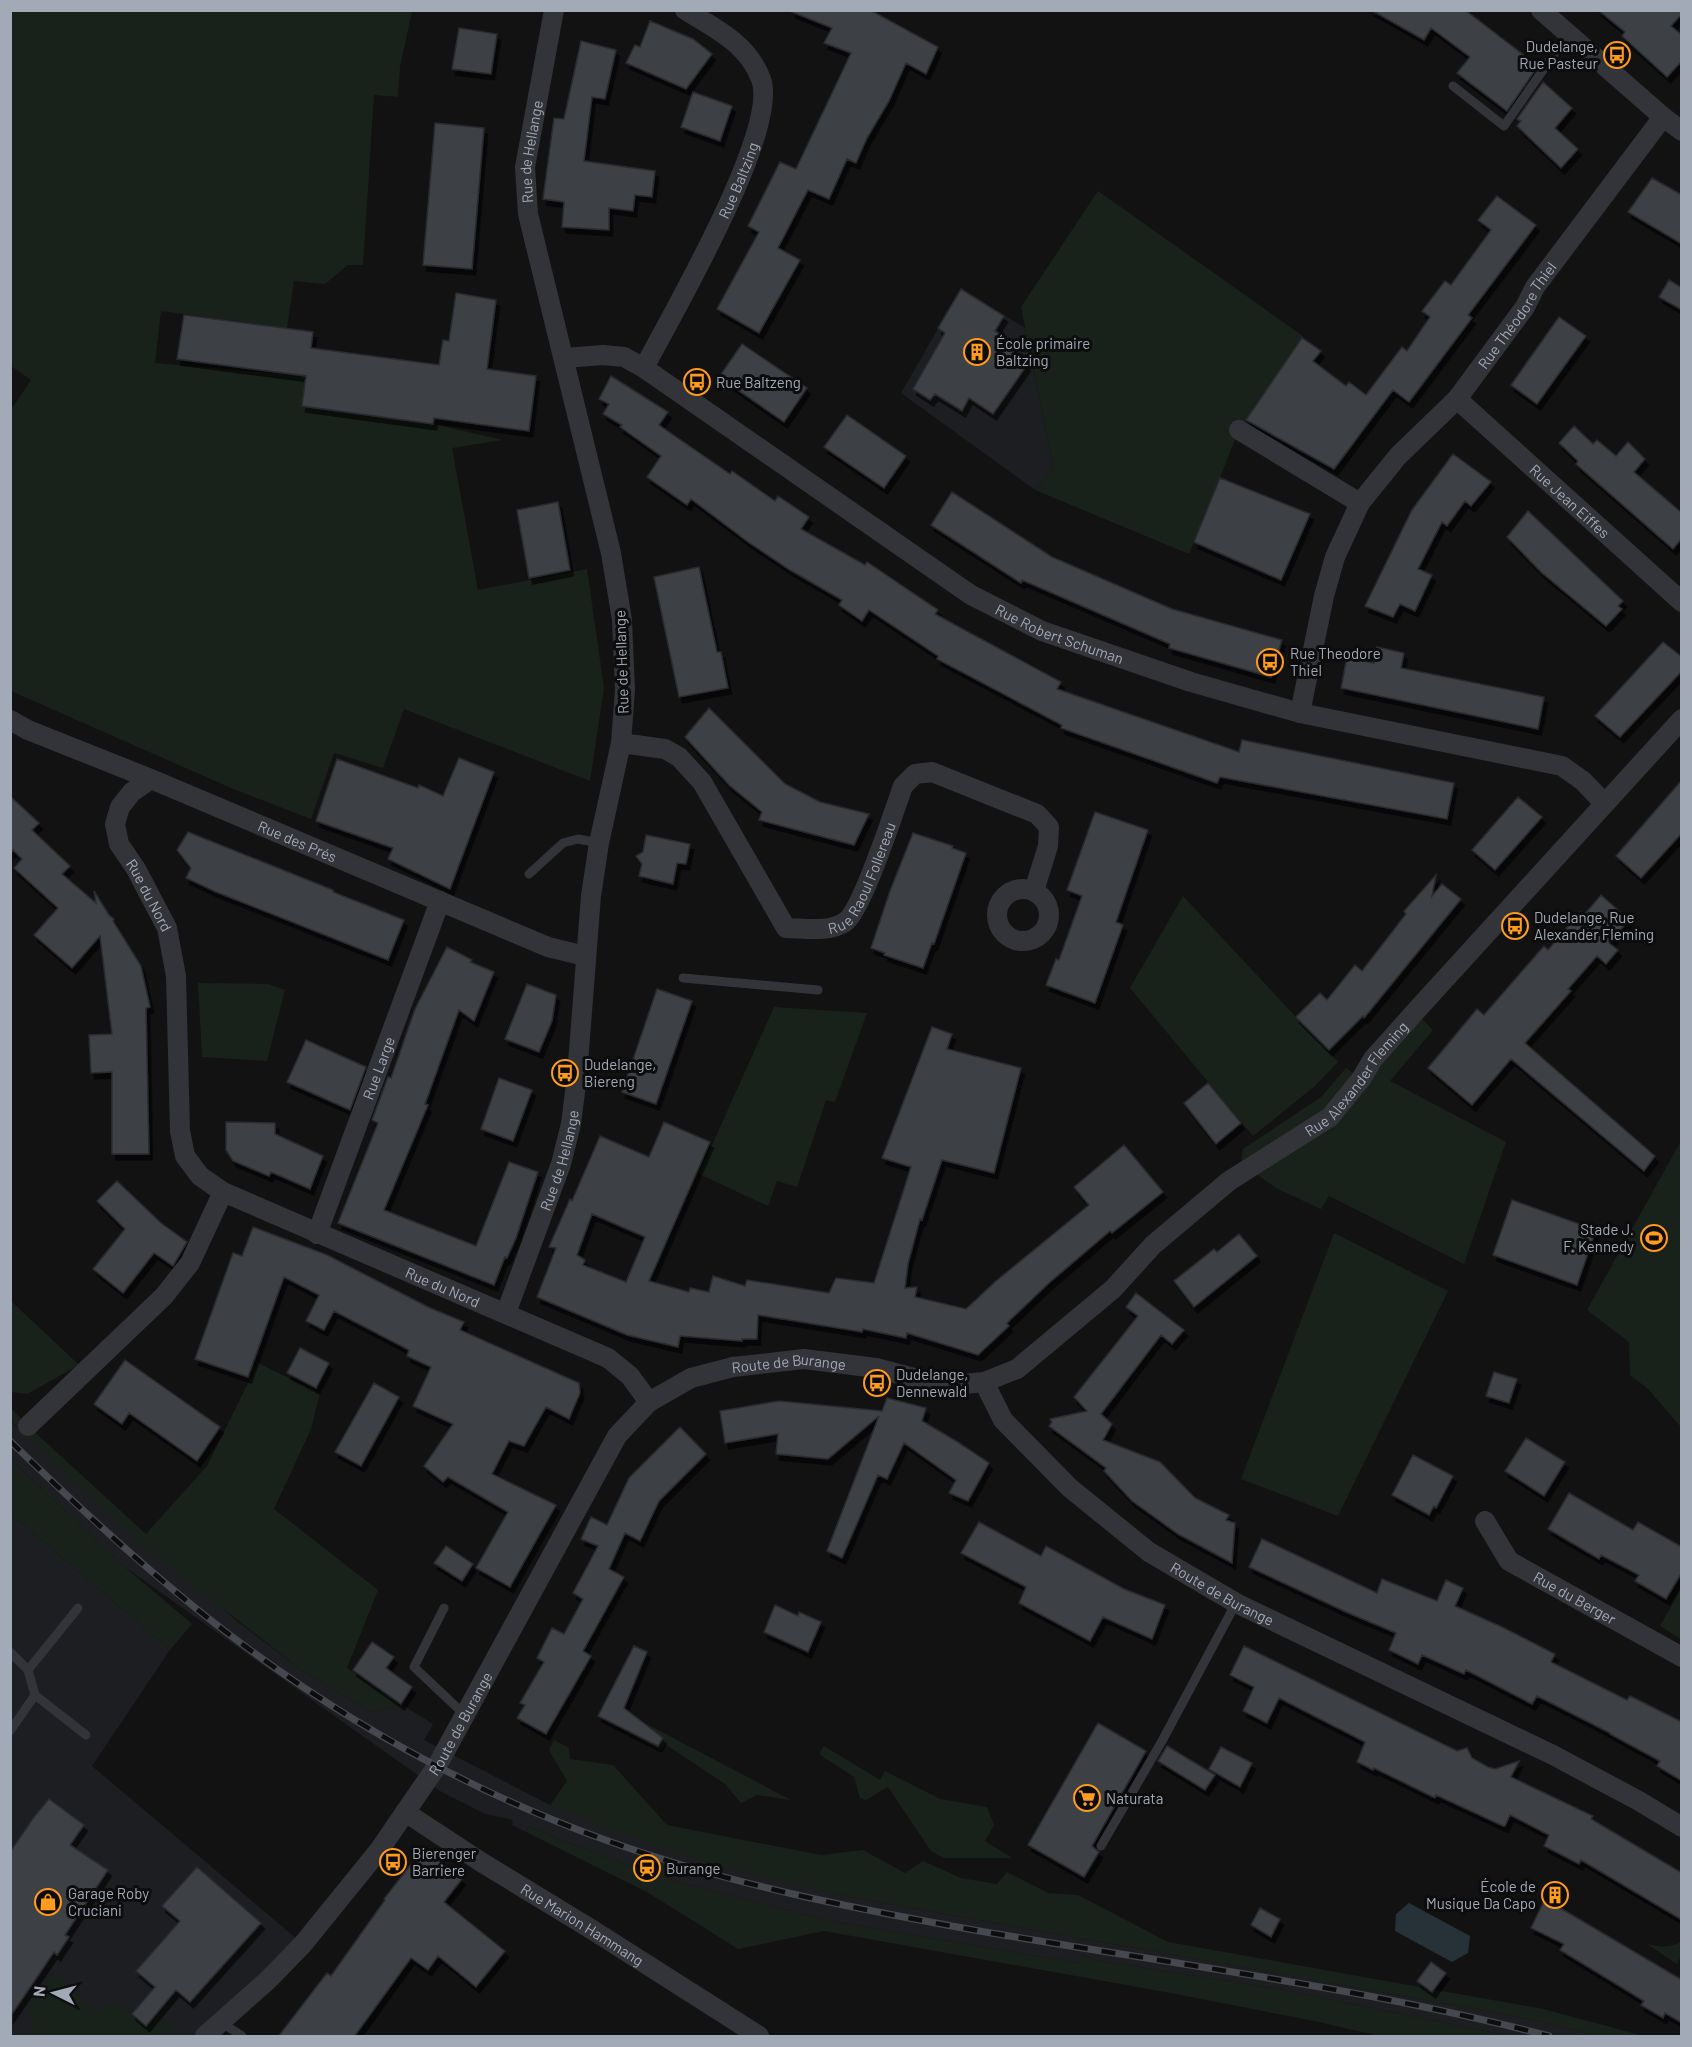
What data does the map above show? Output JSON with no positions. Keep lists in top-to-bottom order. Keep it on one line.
{"streets":{"street":["Rue de Hellange","Rue Baltzing","Rue Théodore Thiel","Rue Jean Eiffes","Rue Robert Schuman","Rue des Prés","Rue Raoul Follereau","Rue du Nord","Rue Large","Rue Alexander Fleming","Route de Burange","Rue du Berger","Rue Marion Hammang"]},"crossings":[["Rue de Hellange","Rue Robert Schuman"],["Rue de Hellange","Rue des Prés"],["Rue de Hellange","Rue Raoul Follereau"],["Rue de Hellange","Rue du Nord"],["Rue Baltzing","Rue Robert Schuman"],["Rue Théodore Thiel","Rue Jean Eiffes"],["Rue Théodore Thiel","Rue Robert Schuman"],["Rue Robert Schuman","Rue Alexander Fleming"],["Rue des Prés","Rue du Nord"],["Rue des Prés","Rue Large"],["Rue du Nord","Rue Large"],["Rue du Nord","Route de Burange"],["Rue Alexander Fleming","Route de Burange"],["Route de Burange","Rue Marion Hammang"]],"places":{"bus stop":["Dudelange, Rue Pasteur","Rue Baltzeng","Rue Theodore Thiel","Dudelange, Rue Alexander Fleming","Dudelange, Biereng","Dudelange, Dennewald","Bierenger Barriere"],"building":["École primaire Baltzing","École de Musique Da Capo"],"sports":["Stade J. F. Kennedy"],"supermarket":["Naturata"],"station":["Burange"],"shop":["Garage Roby Cruciani"]},"north":"left"}
